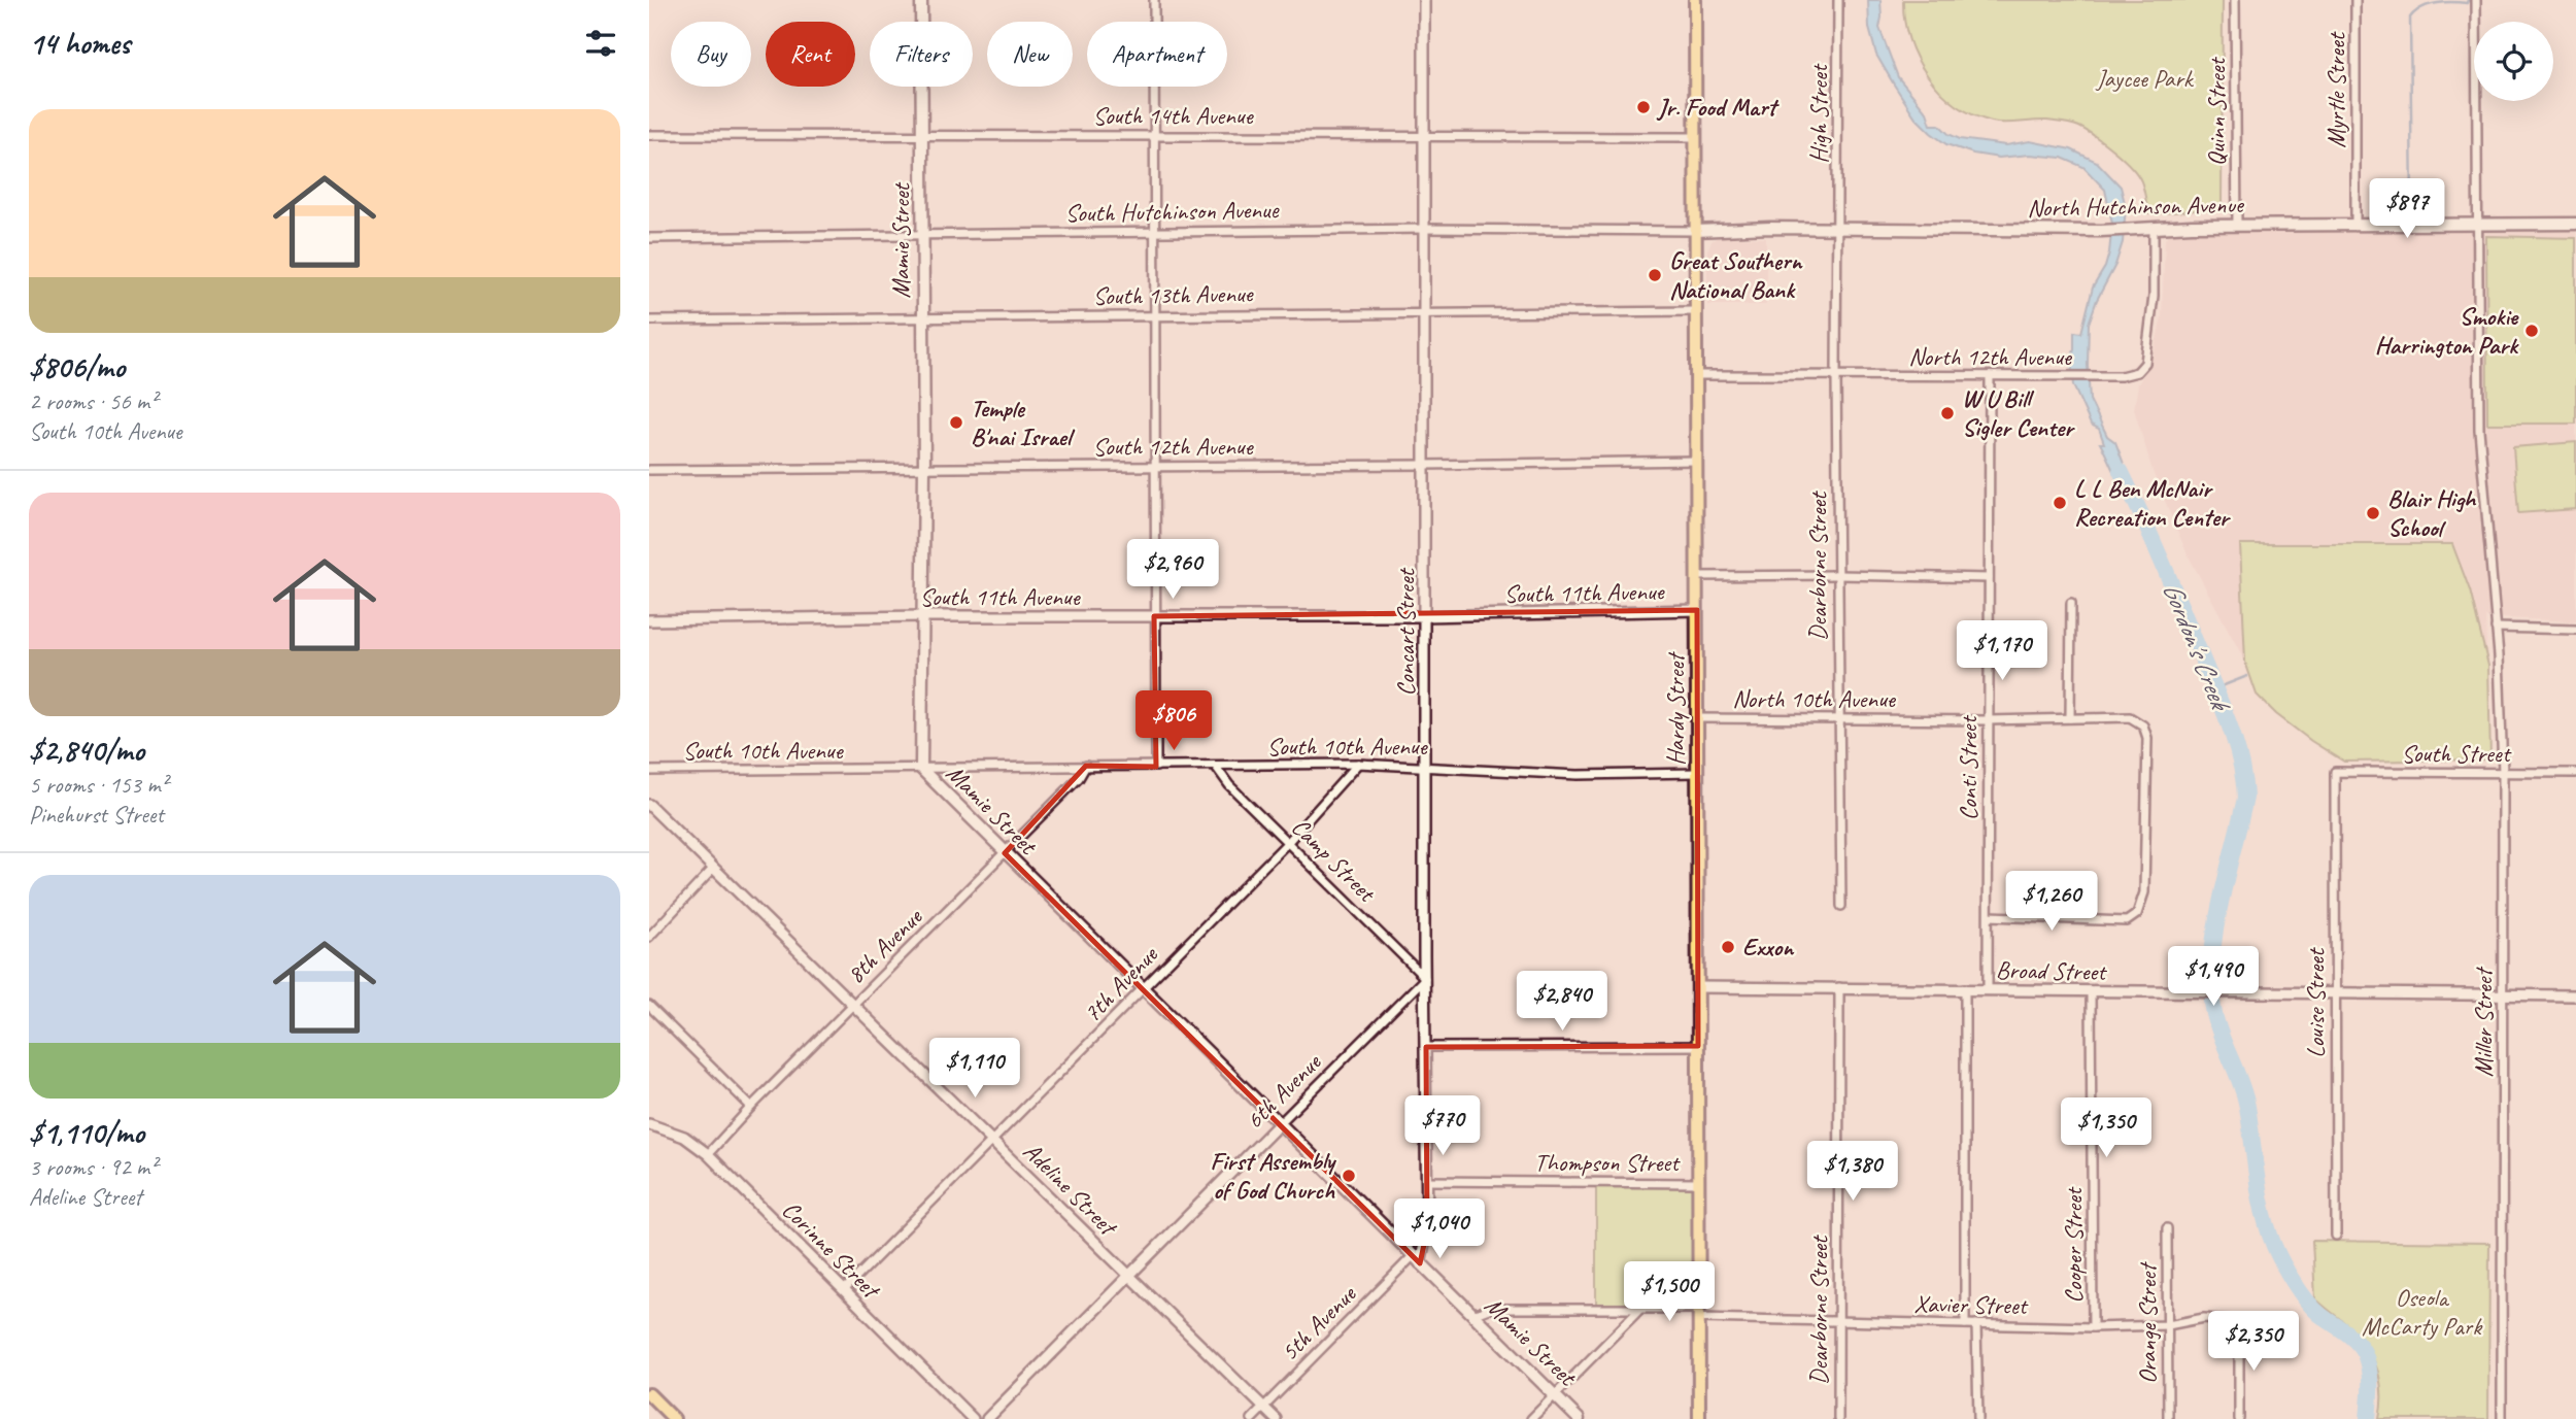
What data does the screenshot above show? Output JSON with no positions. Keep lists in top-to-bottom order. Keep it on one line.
{"streets":{"main road":["North Hutchinson Avenue","Mamie Street","Hardy Street"],"street":["Myrtle Street","Quinn Street","High Street","South 14th Avenue","South Hutchinson Avenue","South 13th Avenue","North 12th Avenue","South 12th Avenue","Dearborne Street","South 11th Avenue","Concart Street","North 10th Avenue","South 10th Avenue","South Street","Conti Street","Camp Street","8th Avenue","Broad Street","7th Avenue","Louise Street","Miller Street","6th Avenue","Thompson Street","Adeline Street","Cooper Street","Corinne Street","Xavier Street","5th Avenue","Orange Street"]},"crossings":[["Myrtle Street","North Hutchinson Avenue"],["Quinn Street","North Hutchinson Avenue"],["High Street","North Hutchinson Avenue"],["High Street","Dearborne Street"],["South 14th Avenue","Mamie Street"],["South 14th Avenue","Concart Street"],["South 14th Avenue","Hardy Street"],["North Hutchinson Avenue","South Hutchinson Avenue"],["North Hutchinson Avenue","North 12th Avenue"],["North Hutchinson Avenue","Dearborne Street"],["North Hutchinson Avenue","Hardy Street"],["North Hutchinson Avenue","Miller Street"],["South Hutchinson Avenue","Mamie Street"],["South Hutchinson Avenue","Concart Street"],["South Hutchinson Avenue","Hardy Street"],["Mamie Street","South 13th Avenue"],["Mamie Street","South 12th Avenue"],["Mamie Street","South 11th Avenue"],["Mamie Street","Concart Street"],["Mamie Street","South 10th Avenue"],["Mamie Street","8th Avenue"],["Mamie Street","7th Avenue"],["Mamie Street","6th Avenue"],["Mamie Street","Xavier Street"],["Mamie Street","5th Avenue"],["South 13th Avenue","Concart Street"],["South 13th Avenue","Hardy Street"],["North 12th Avenue","Dearborne Street"],["North 12th Avenue","Hardy Street"],["North 12th Avenue","Conti Street"],["South 12th Avenue","Concart Street"],["South 12th Avenue","Hardy Street"],["Dearborne Street","North 10th Avenue"],["Dearborne Street","Broad Street"],["Dearborne Street","Xavier Street"],["South 11th Avenue","Concart Street"],["South 11th Avenue","Hardy Street"],["Concart Street","South 10th Avenue"],["Concart Street","Camp Street"],["Concart Street","6th Avenue"],["Concart Street","Thompson Street"],["Concart Street","5th Avenue"],["North 10th Avenue","Hardy Street"],["North 10th Avenue","Conti Street"],["Hardy Street","South 10th Avenue"],["Hardy Street","Broad Street"],["Hardy Street","Thompson Street"],["Hardy Street","Xavier Street"],["South 10th Avenue","Camp Street"],["South 10th Avenue","8th Avenue"],["South 10th Avenue","7th Avenue"],["South Street","Louise Street"],["South Street","Miller Street"],["Conti Street","Broad Street"],["Camp Street","7th Avenue"],["Camp Street","6th Avenue"],["8th Avenue","Adeline Street"],["8th Avenue","Corinne Street"],["Broad Street","Louise Street"],["Broad Street","Miller Street"],["Broad Street","Cooper Street"],["7th Avenue","Adeline Street"],["7th Avenue","Corinne Street"],["6th Avenue","Adeline Street"],["Adeline Street","5th Avenue"],["Cooper Street","Xavier Street"],["Xavier Street","Orange Street"]],"water":["Gordon's Creek"],"parks":["Jaycee Park","Oseola McCarty Park"],"places":["Jr. Food Mart","Great Southern National Bank","Smokie Harrington Park","W U Bill Sigler Center","Temple B'nai Israel","L L Ben McNair Recreation Center","Blair High School","Exxon","First Assembly of God Church"],"page":{"heading":"14 homes","chip":["Buy","Rent","Filters","New","Apartment"],"list":[{"name":"$806/mo","note":"2 rooms · 56 m² · South 10th Avenue"},{"name":"$2,840/mo","note":"5 rooms · 153 m² · Pinehurst Street"},{"name":"$1,110/mo","note":"3 rooms · 92 m² · Adeline Street"}],"price":["$897","$2,960","$1,170","$806","$1,260","$1,490","$2,840","$1,110","$770","$1,350","$1,380","$1,040","$1,500","$2,350"]}}
